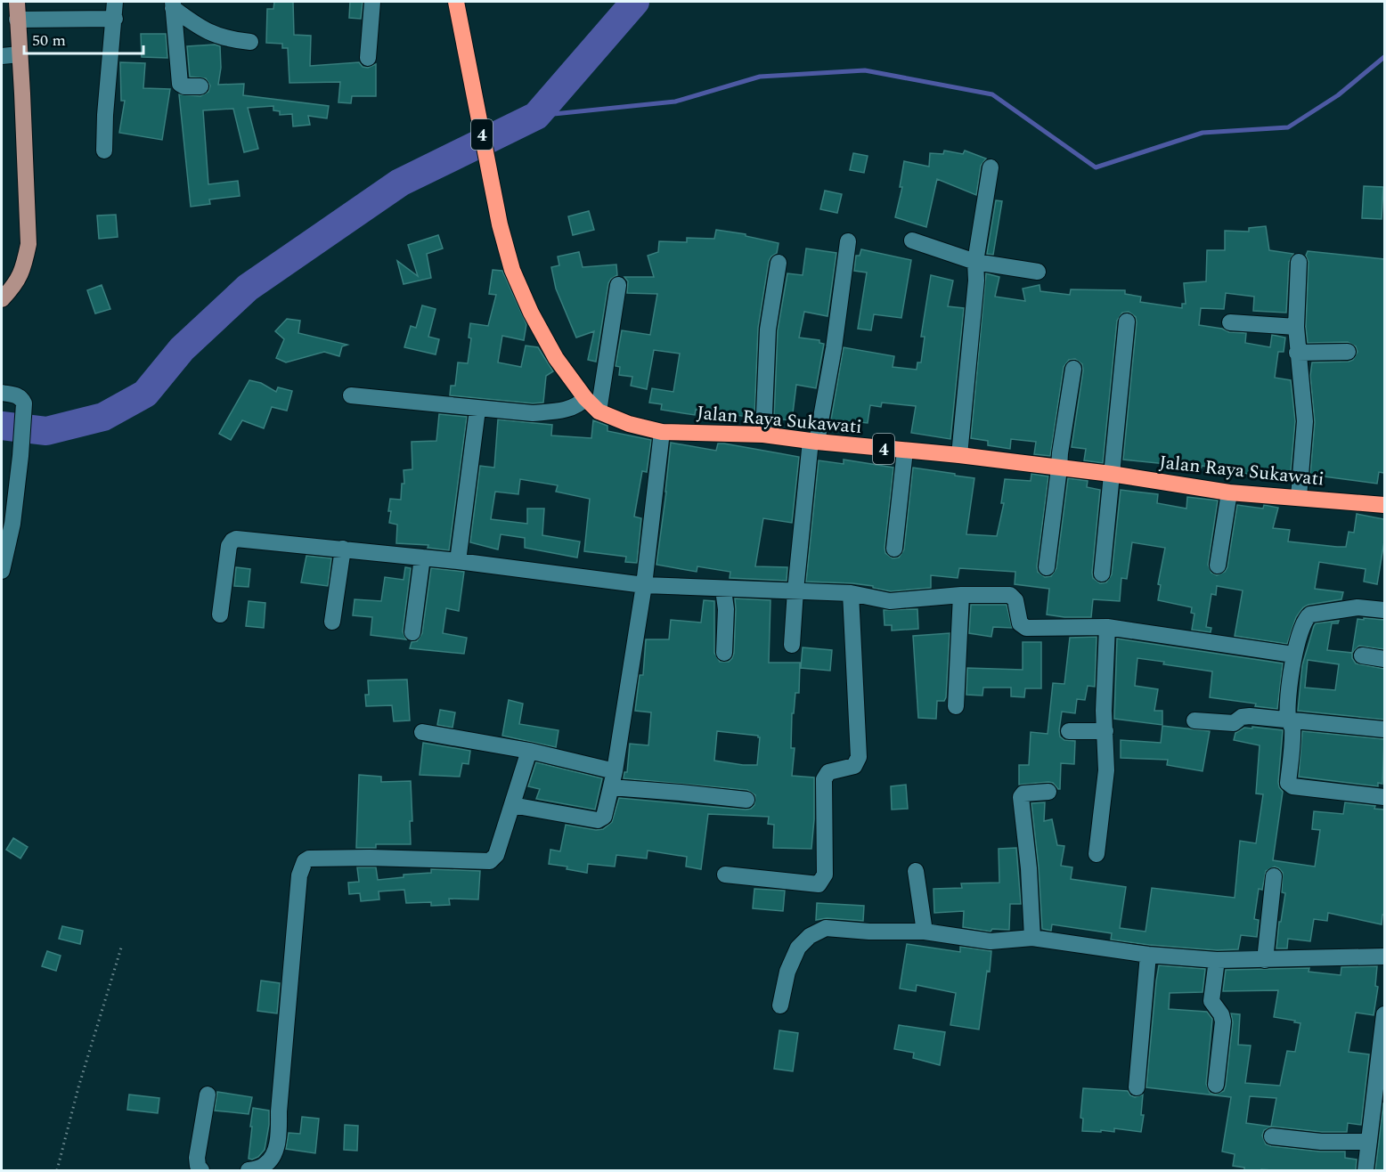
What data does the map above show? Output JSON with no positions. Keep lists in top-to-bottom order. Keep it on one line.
{"streets":{"highway":["4","Jalan Raya Sukawati"]},"scale_bar":"50 m"}
